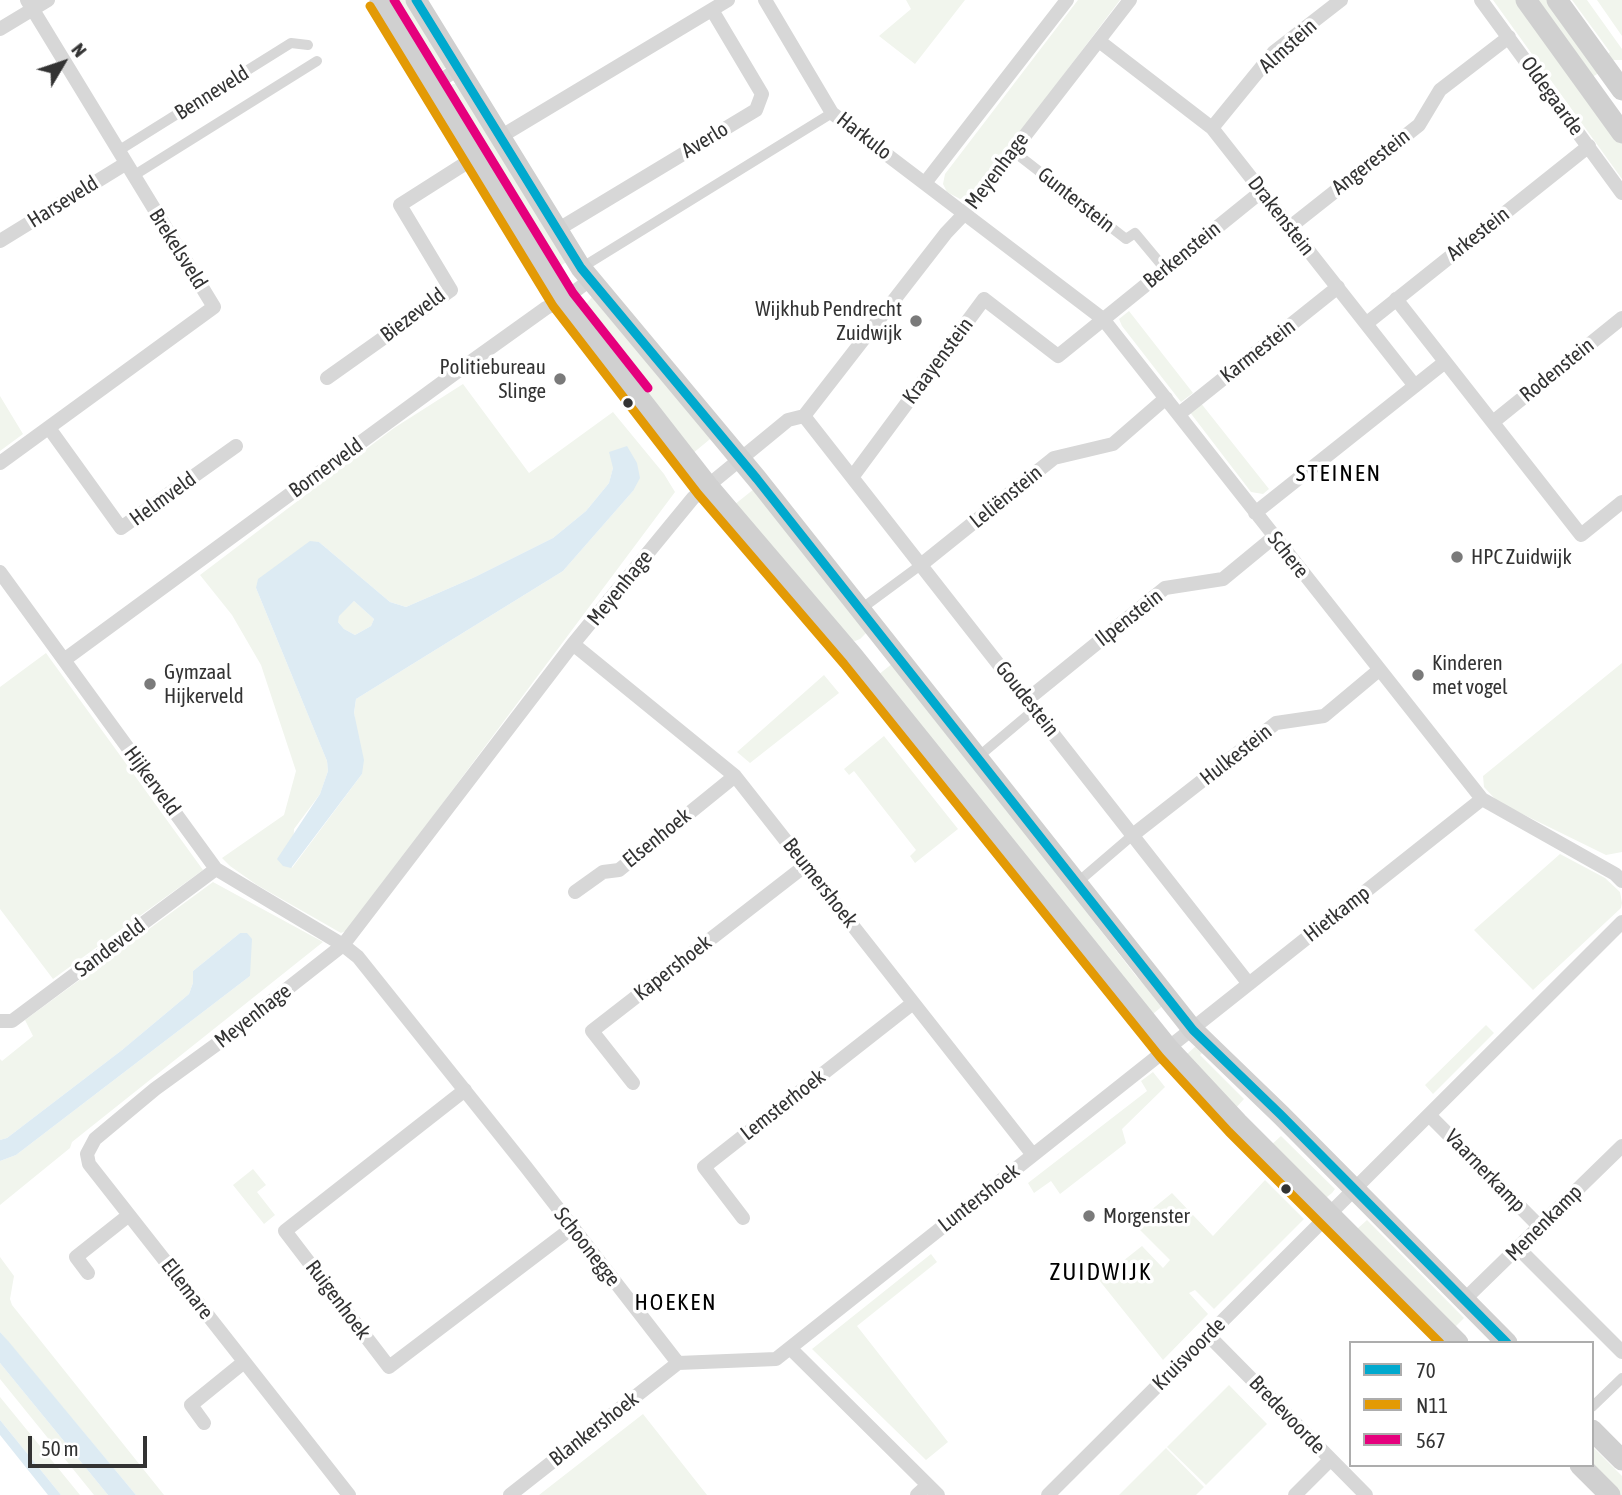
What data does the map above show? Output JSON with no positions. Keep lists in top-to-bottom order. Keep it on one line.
{"streets":{"main road":["Oldegaarde"],"street":["Almstein","Benneveld","Harkulo","Averlo","Angerestein","Meyenhage","Gunterstein","Harseveld","Drakenstein","Arkestein","Brekelsveld","Berkenstein","Biezeveld","Karmestein","Kraayenstein","Rodenstein","Bornerveld","Leliënstein","Helmveld","Schere","Ilpenstein","Goudestein","Hulkestein","Hijkerveld","Elsenhoek","Beumershoek","Hietkamp","Sandeveld","Kapershoek","Lemsterhoek","Vaarnerkamp","Luntershoek","Menenkamp","Schoonegge","Ellemare","Ruigenhoek","Kruisvoorde","Bredevoorde","Blankershoek"]},"crossings":[["Almstein","Drakenstein"],["Benneveld","Harseveld"],["Benneveld","Brekelsveld"],["Oldegaarde","Angerestein"],["Oldegaarde","Arkestein"],["Harkulo","Meyenhage"],["Harkulo","Schere"],["Angerestein","Drakenstein"],["Meyenhage","Gunterstein"],["Meyenhage","Drakenstein"],["Meyenhage","Schere"],["Meyenhage","Goudestein"],["Meyenhage","Hijkerveld"],["Meyenhage","Beumershoek"],["Meyenhage","Schoonegge"],["Meyenhage","Ellemare"],["Gunterstein","Berkenstein"],["Harseveld","Brekelsveld"],["Drakenstein","Arkestein"],["Drakenstein","Berkenstein"],["Drakenstein","Karmestein"],["Brekelsveld","Helmveld"],["Berkenstein","Kraayenstein"],["Berkenstein","Schere"],["Karmestein","Schere"],["Kraayenstein","Schere"],["Kraayenstein","Goudestein"],["Bornerveld","Hijkerveld"],["Leliënstein","Schere"],["Leliënstein","Goudestein"],["Schere","Ilpenstein"],["Schere","Hulkestein"],["Schere","Hietkamp"],["Ilpenstein","Goudestein"],["Goudestein","Hulkestein"],["Goudestein","Hietkamp"],["Hijkerveld","Sandeveld"],["Hijkerveld","Schoonegge"],["Elsenhoek","Beumershoek"],["Beumershoek","Kapershoek"],["Beumershoek","Lemsterhoek"],["Beumershoek","Luntershoek"],["Hietkamp","Luntershoek"],["Vaarnerkamp","Menenkamp"],["Vaarnerkamp","Kruisvoorde"],["Schoonegge","Ruigenhoek"],["Schoonegge","Blankershoek"],["Kruisvoorde","Bredevoorde"]],"districts":["STEINEN","ZUIDWIJK","HOEKEN"],"places":["Wijkhub Pendrecht Zuidwijk","Politiebureau Slinge","HPC Zuidwijk","Kinderen met vogel","Gymzaal Hijkerveld","Morgenster"],"lines":["transit line 70","transit line 567","transit line N11"],"legend":["70","N11","567"],"scale_bar":"50 m","north":"top right"}
